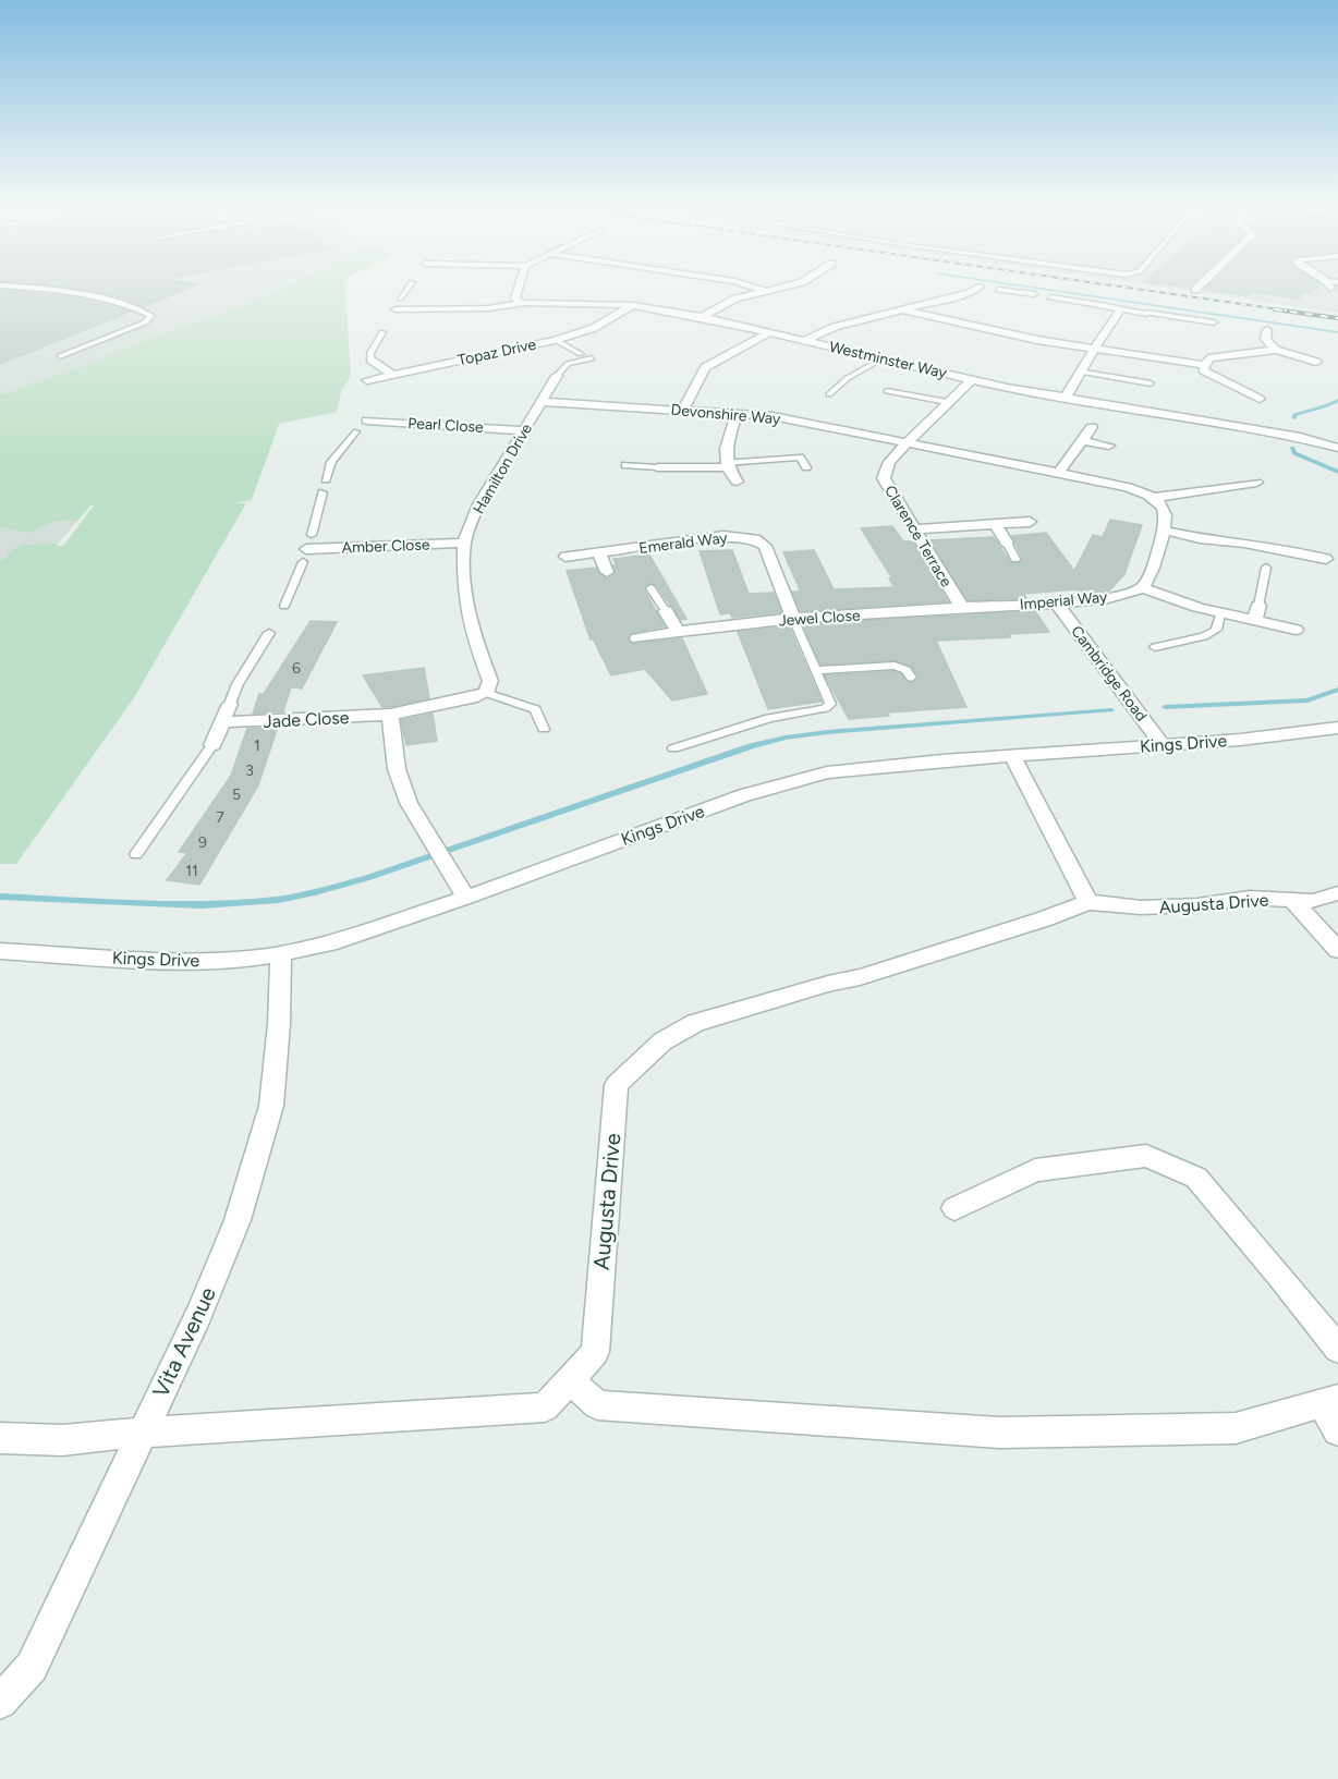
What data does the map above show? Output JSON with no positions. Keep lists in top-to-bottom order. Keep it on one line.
{"streets":{"street":["Topaz Drive","Westminster Way","Devonshire Way","Pearl Close","Hamilton Drive","Clarence Terrace","Emerald Way","Amber Close","Imperial Way","Jewel Close","Cambridge Road","Jade Close","Kings Drive","Augusta Drive","Vita Avenue"]},"crossings":[["Topaz Drive","Westminster Way"],["Westminster Way","Clarence Terrace"],["Devonshire Way","Hamilton Drive"],["Devonshire Way","Clarence Terrace"],["Pearl Close","Hamilton Drive"],["Hamilton Drive","Amber Close"],["Clarence Terrace","Imperial Way"],["Clarence Terrace","Jewel Close"],["Emerald Way","Jewel Close"],["Imperial Way","Jewel Close"],["Imperial Way","Cambridge Road"],["Cambridge Road","Kings Drive"],["Kings Drive","Vita Avenue"],["Augusta Drive","Vita Avenue"]],"house_numbers":["6","1","3","5","7","9","11"]}
